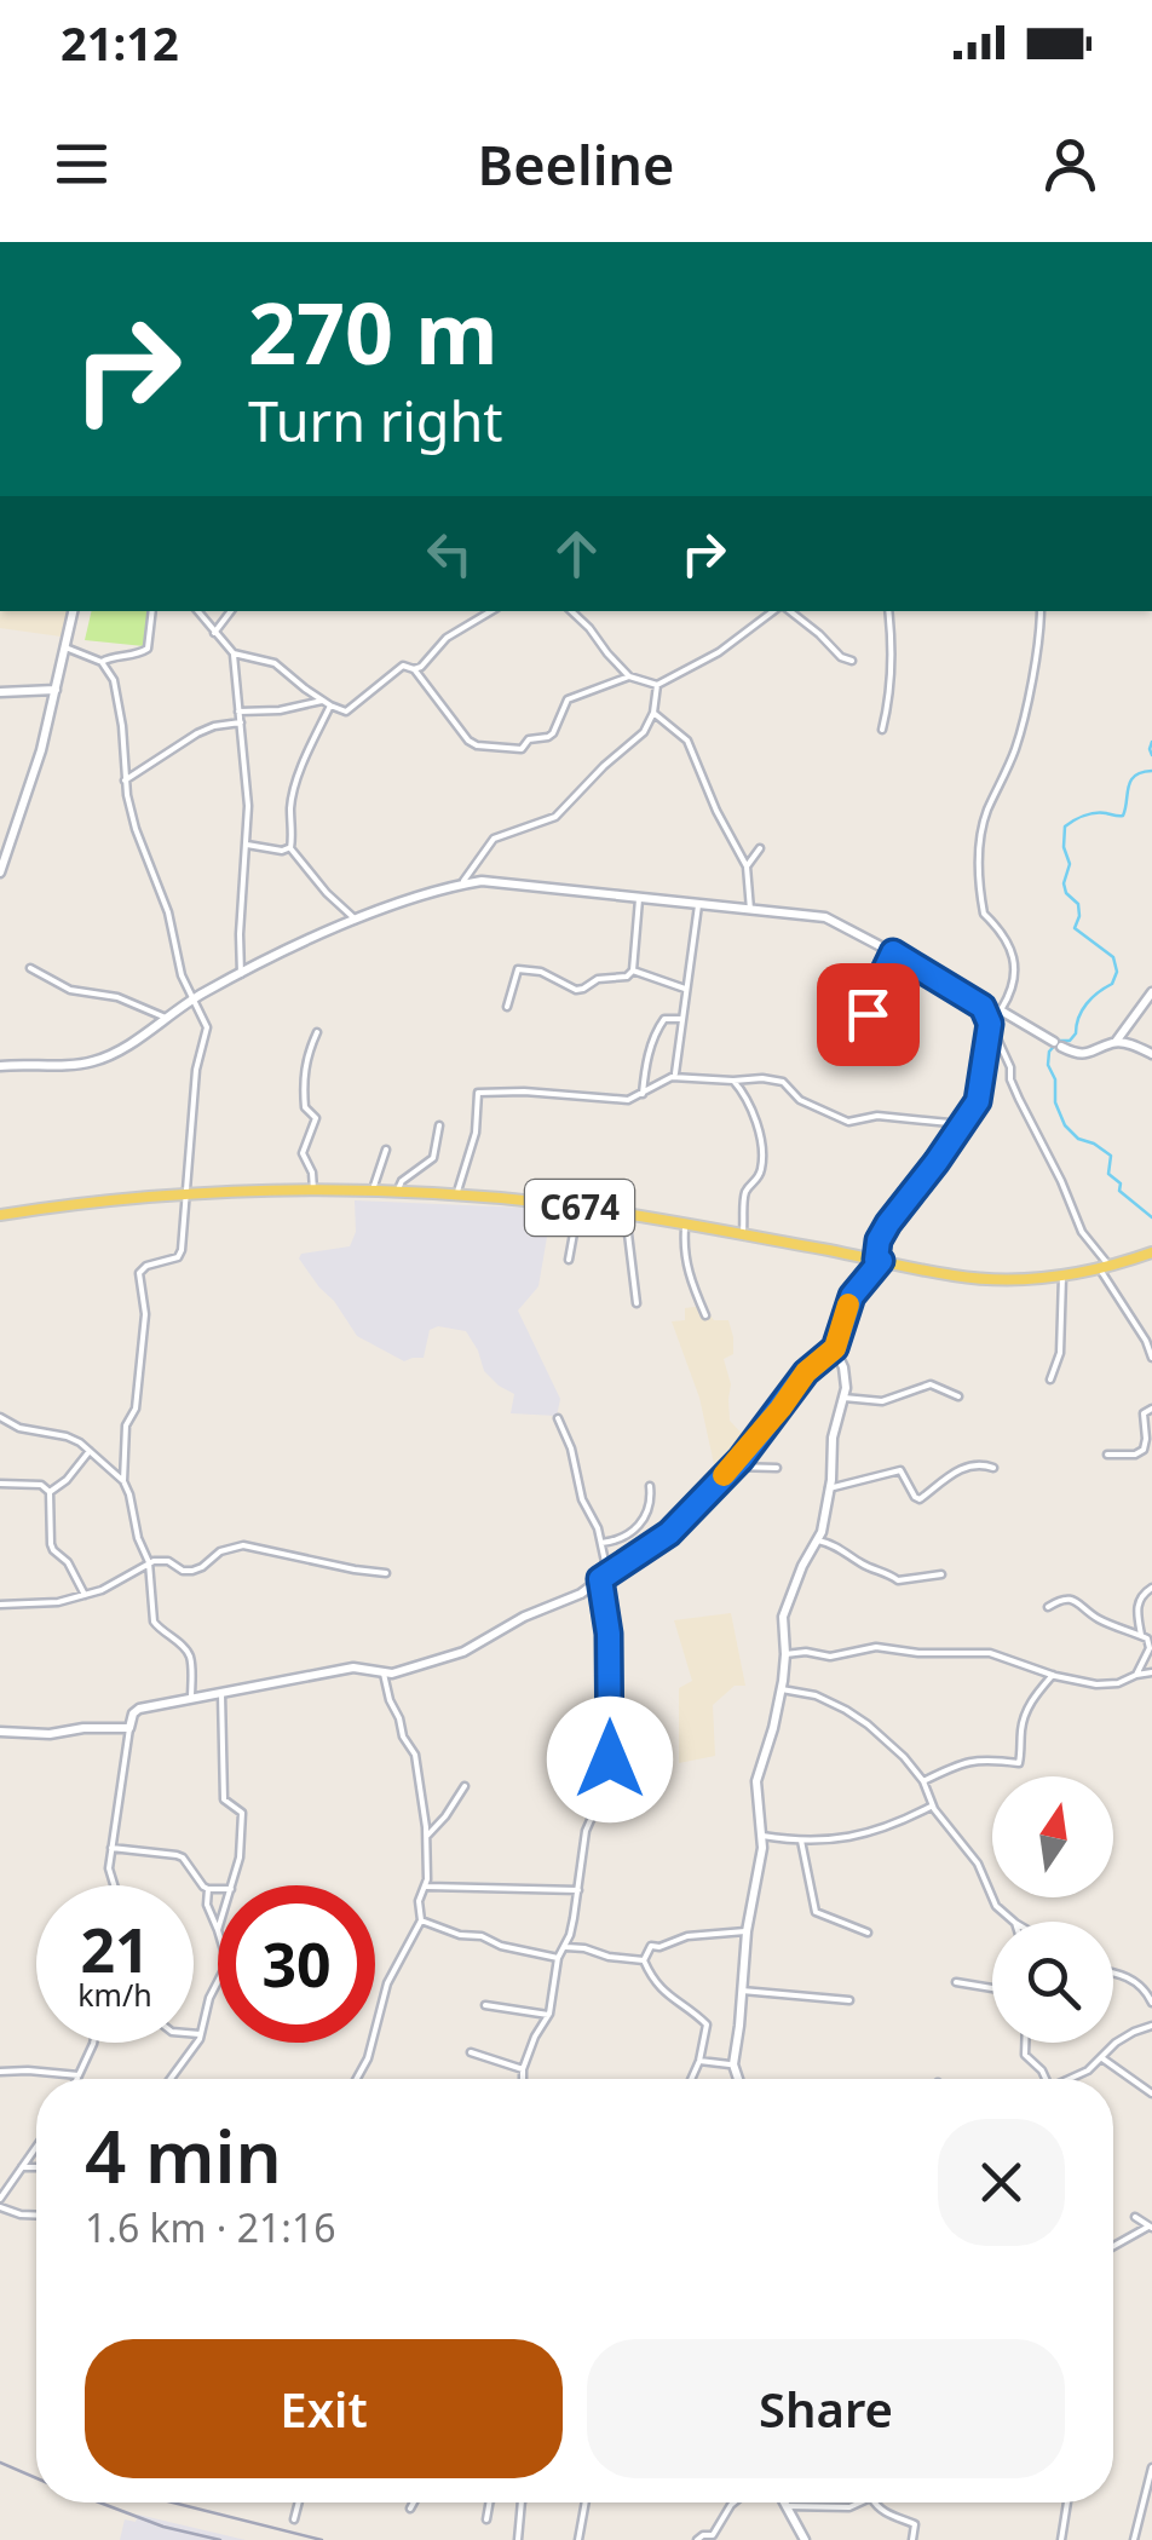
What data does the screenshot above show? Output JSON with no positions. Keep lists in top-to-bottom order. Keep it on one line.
{"streets":{"main road":["C674"]},"north":"top","page":{"status":"21:12","header":"Beeline","turn":["270 m","Turn right"],"speed":"21 km/h","limit":"30","heading":["4 min","1.6 km · 21:16"],"buttons":["Exit","Share"]}}
